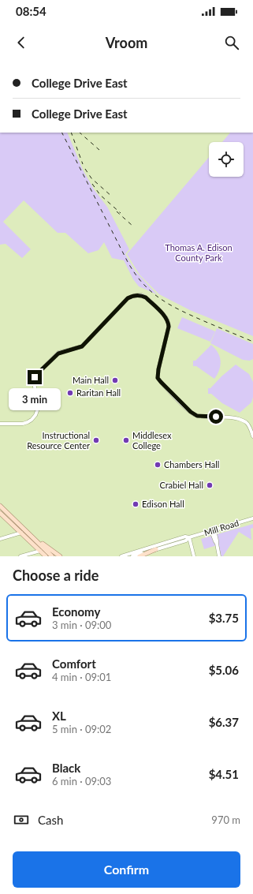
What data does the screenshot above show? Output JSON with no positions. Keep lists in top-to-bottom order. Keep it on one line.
{"streets":{"street":["Mill Road"]},"parks":["Thomas A. Edison County Park"],"places":["Main Hall","Raritan Hall","Instructional Resource Center","Middlesex College","Chambers Hall","Crabiel Hall","Edison Hall"],"page":{"status":"08:54","header":"Vroom","banner":["College Drive East","College Drive East"],"bubble":"3 min","heading":"Choose a ride","list":[{"name":"Economy","note":"3 min · 09:00","value":"$3.75"},{"name":"Comfort","note":"4 min · 09:01","value":"$5.06"},{"name":"XL","note":"5 min · 09:02","value":"$6.37"},{"name":"Black","note":"6 min · 09:03","value":"$4.51"}],"pay":["Cash","970 m"],"buttons":"Confirm"}}
